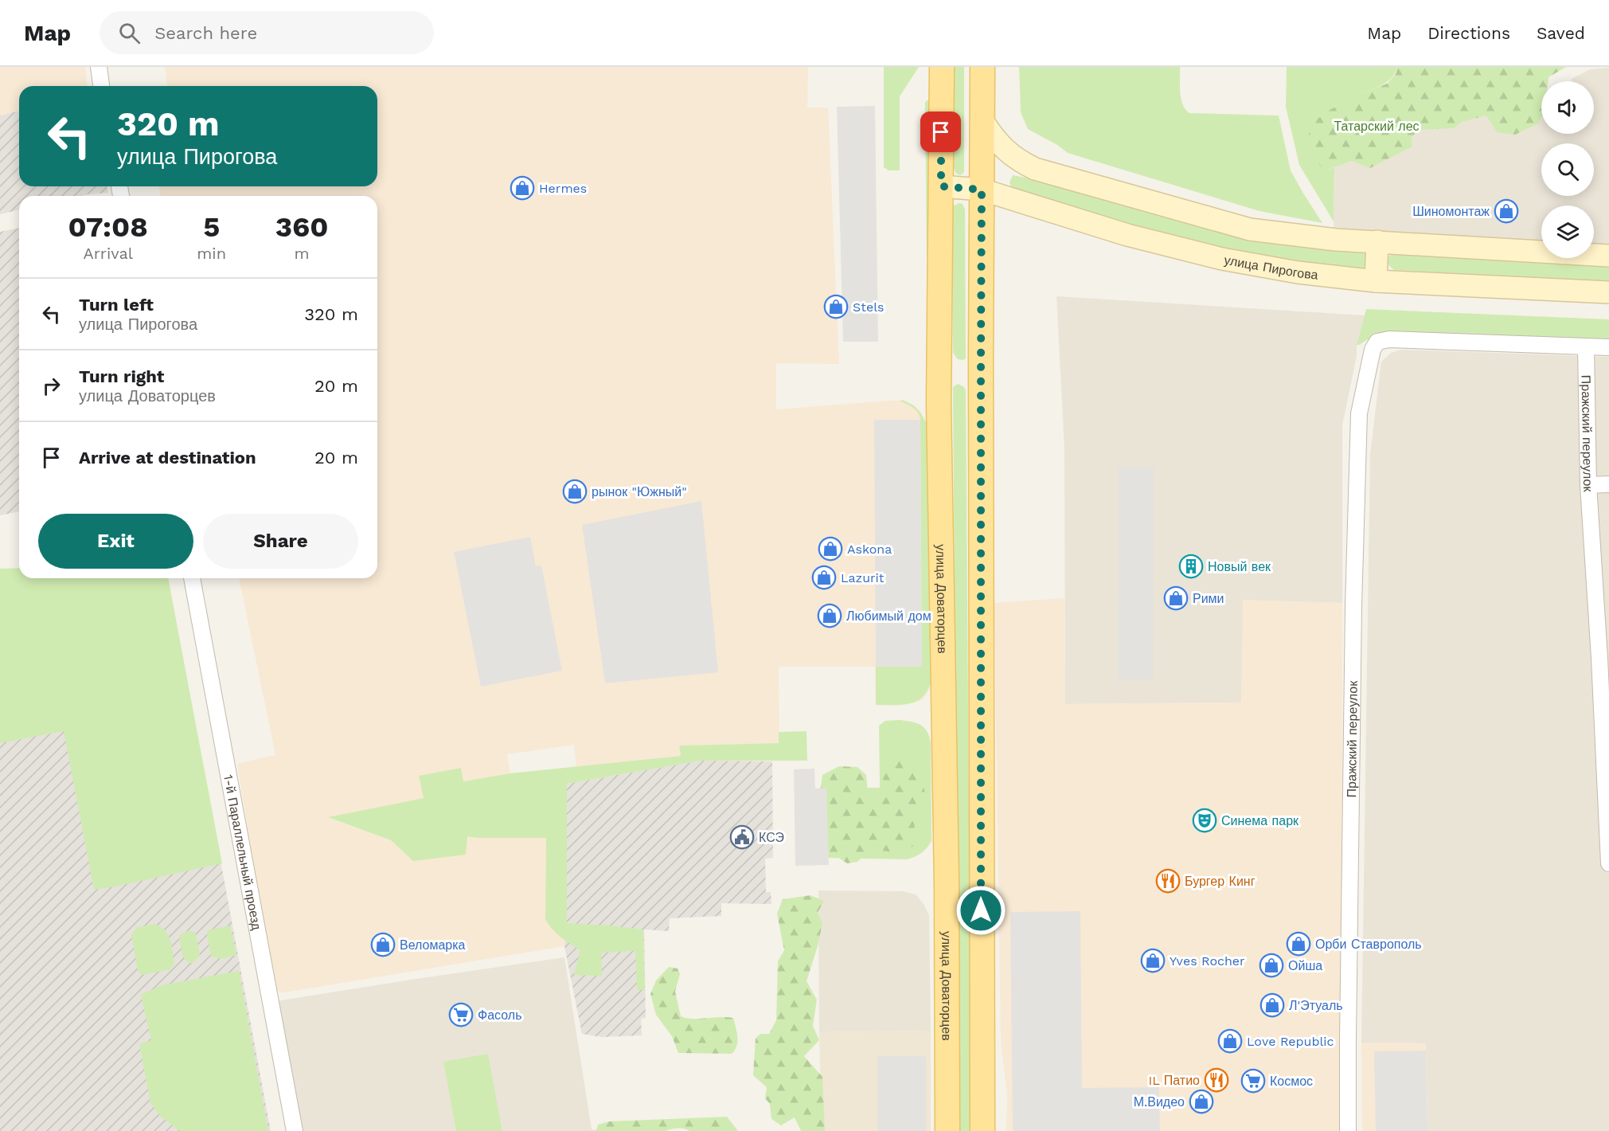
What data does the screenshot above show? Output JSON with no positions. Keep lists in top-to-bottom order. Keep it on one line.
{"streets":{"main road":["улица Пирогова","улица Доваторцев"],"street":["Пражский переулок","1-й Параллельный проезд"]},"crossings":[["улица Пирогова","улица Доваторцев"]],"parks":["Татарский лес"],"places":{"shop":["Hermes","Шиномонтаж","Stels","рынок \"Южный\"","Askona","Lazurit","Рими","Любимый дом","Орби Ставрополь","Веломарка","Yves Rocher","Ойша","Л'Этуаль","Love Republic","М.Видео"],"building":["Новый век"],"theatre":["Синема парк"],"public building":["КСЭ"],"restaurant":["Бургер Кинг","IL Патио"],"supermarket":["Фасоль","Космос"]},"page":{"header":"Map","search":"Search here","nav":["Map","Directions","Saved"],"turn":["320 m","улица Пирогова"],"eta":["07:08","Arrival","5","min","360","m"],"list":[{"name":"Turn left","note":"улица Пирогова","value":"320 m"},{"name":"Turn right","note":"улица Доваторцев","value":"20 m"},{"name":"Arrive at destination","value":"20 m"}],"buttons":["Exit","Share"]}}
